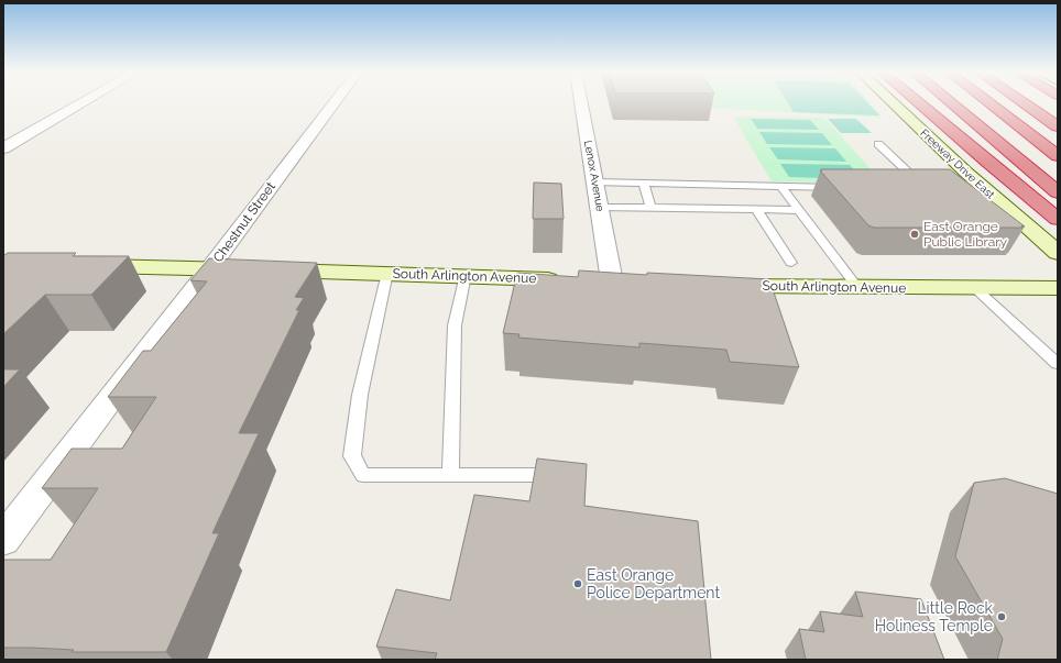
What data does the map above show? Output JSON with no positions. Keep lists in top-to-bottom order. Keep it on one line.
{"streets":{"street":["Freeway Drive East","Lenox Avenue","Chestnut Street","South Arlington Avenue"]},"crossings":[["Chestnut Street","South Arlington Avenue"]],"places":["East Orange Public Library","East Orange Police Department","Little Rock Holiness Temple"]}
